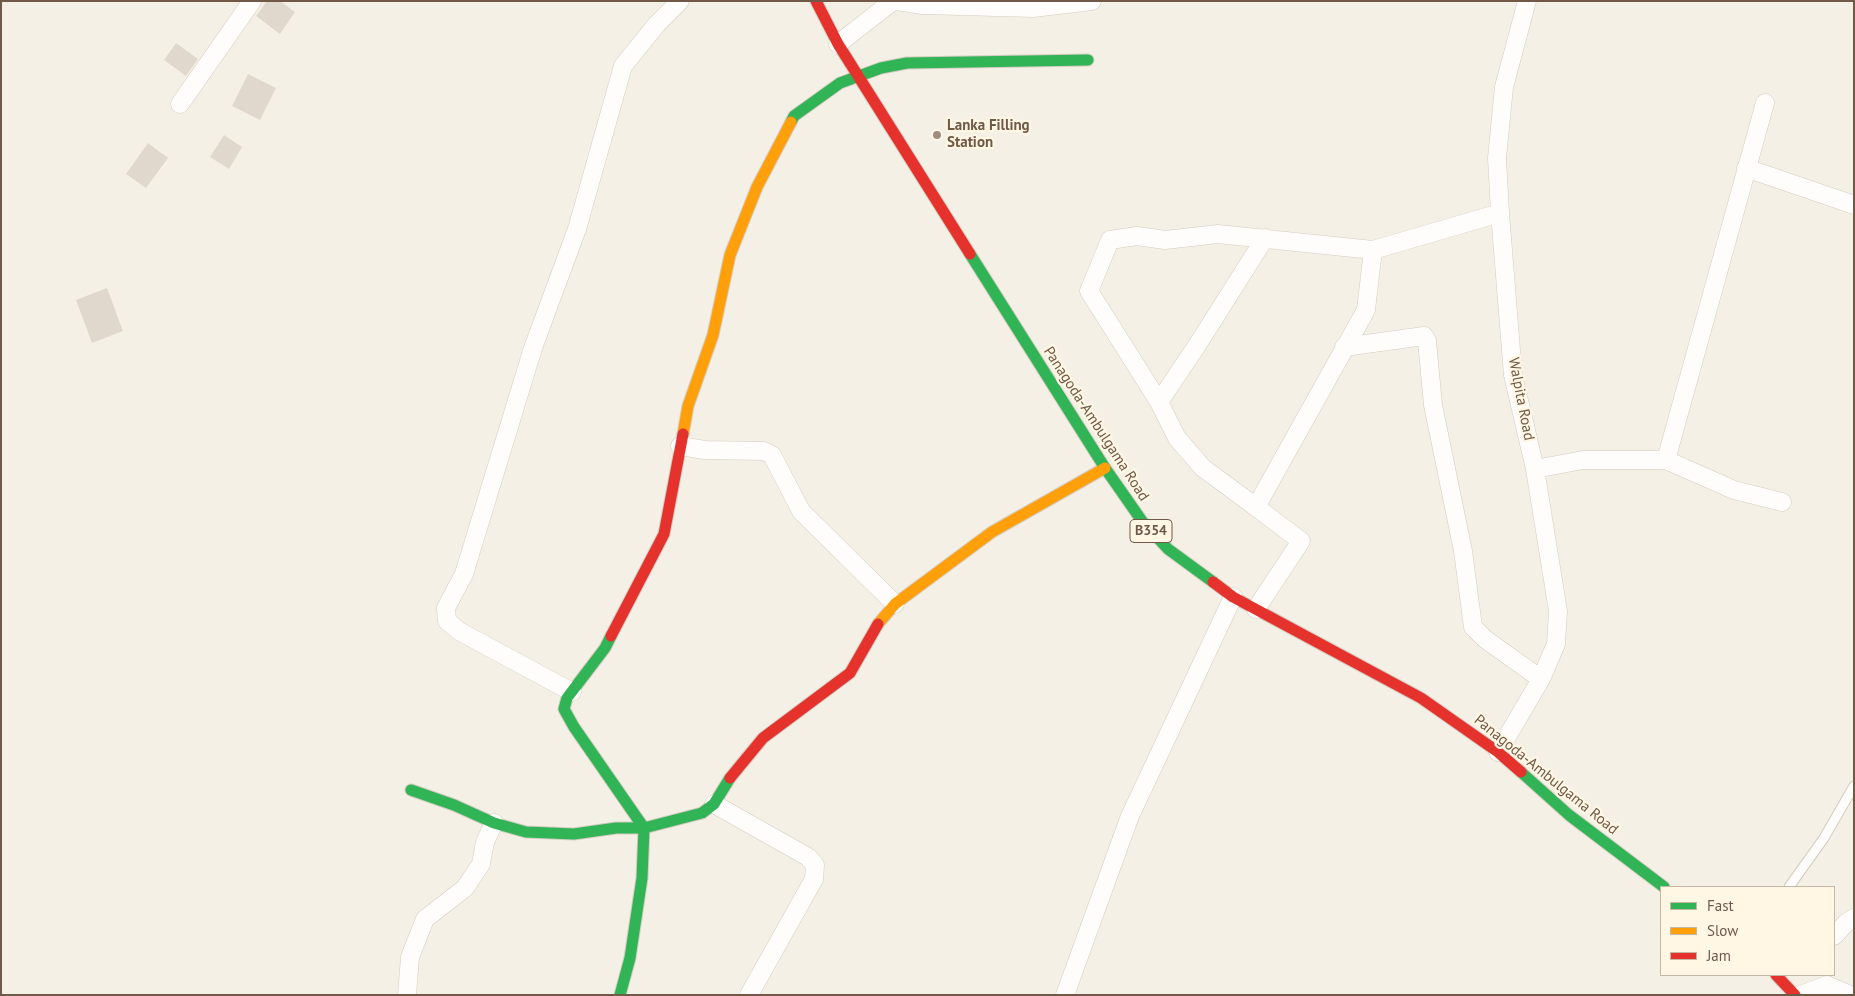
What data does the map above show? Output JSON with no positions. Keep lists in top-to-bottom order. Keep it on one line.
{"streets":{"street":["Walpita Road","Panagoda-Ambulgama Road","B354"]},"crossings":[["Walpita Road","Panagoda-Ambulgama Road"]],"places":["Lanka Filling Station"],"legend":["Fast","Slow","Jam"]}
